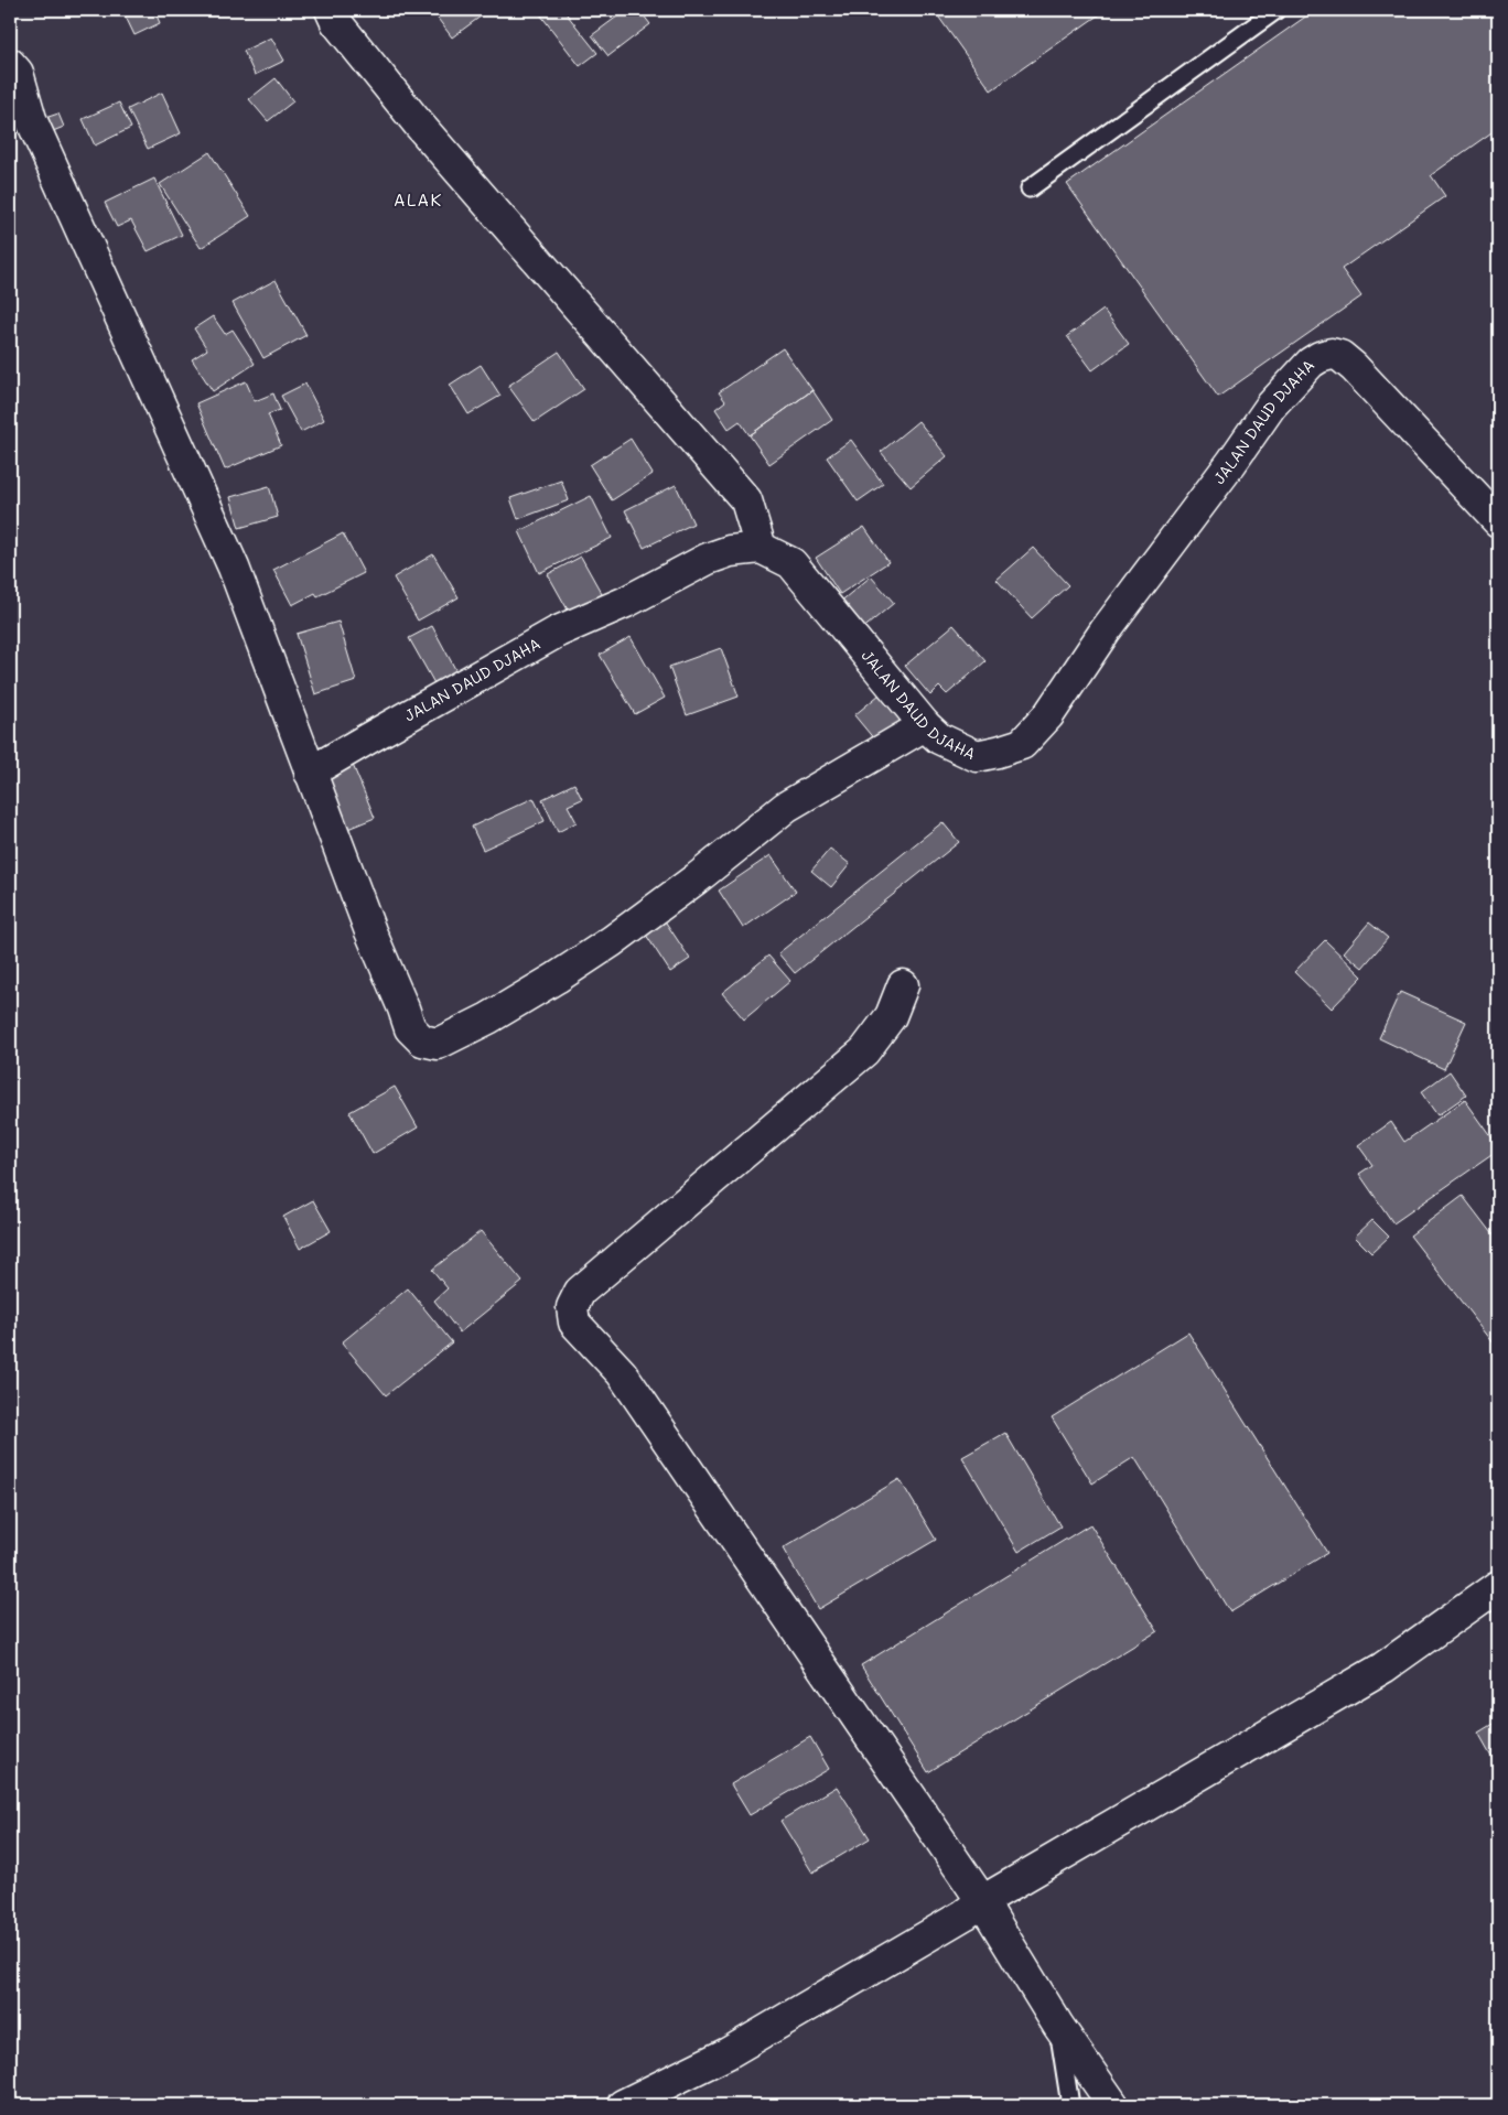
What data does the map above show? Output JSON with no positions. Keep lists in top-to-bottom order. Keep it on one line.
{"streets":{"street":["JALAN DAUD DJAHA"]},"districts":["ALAK"]}
